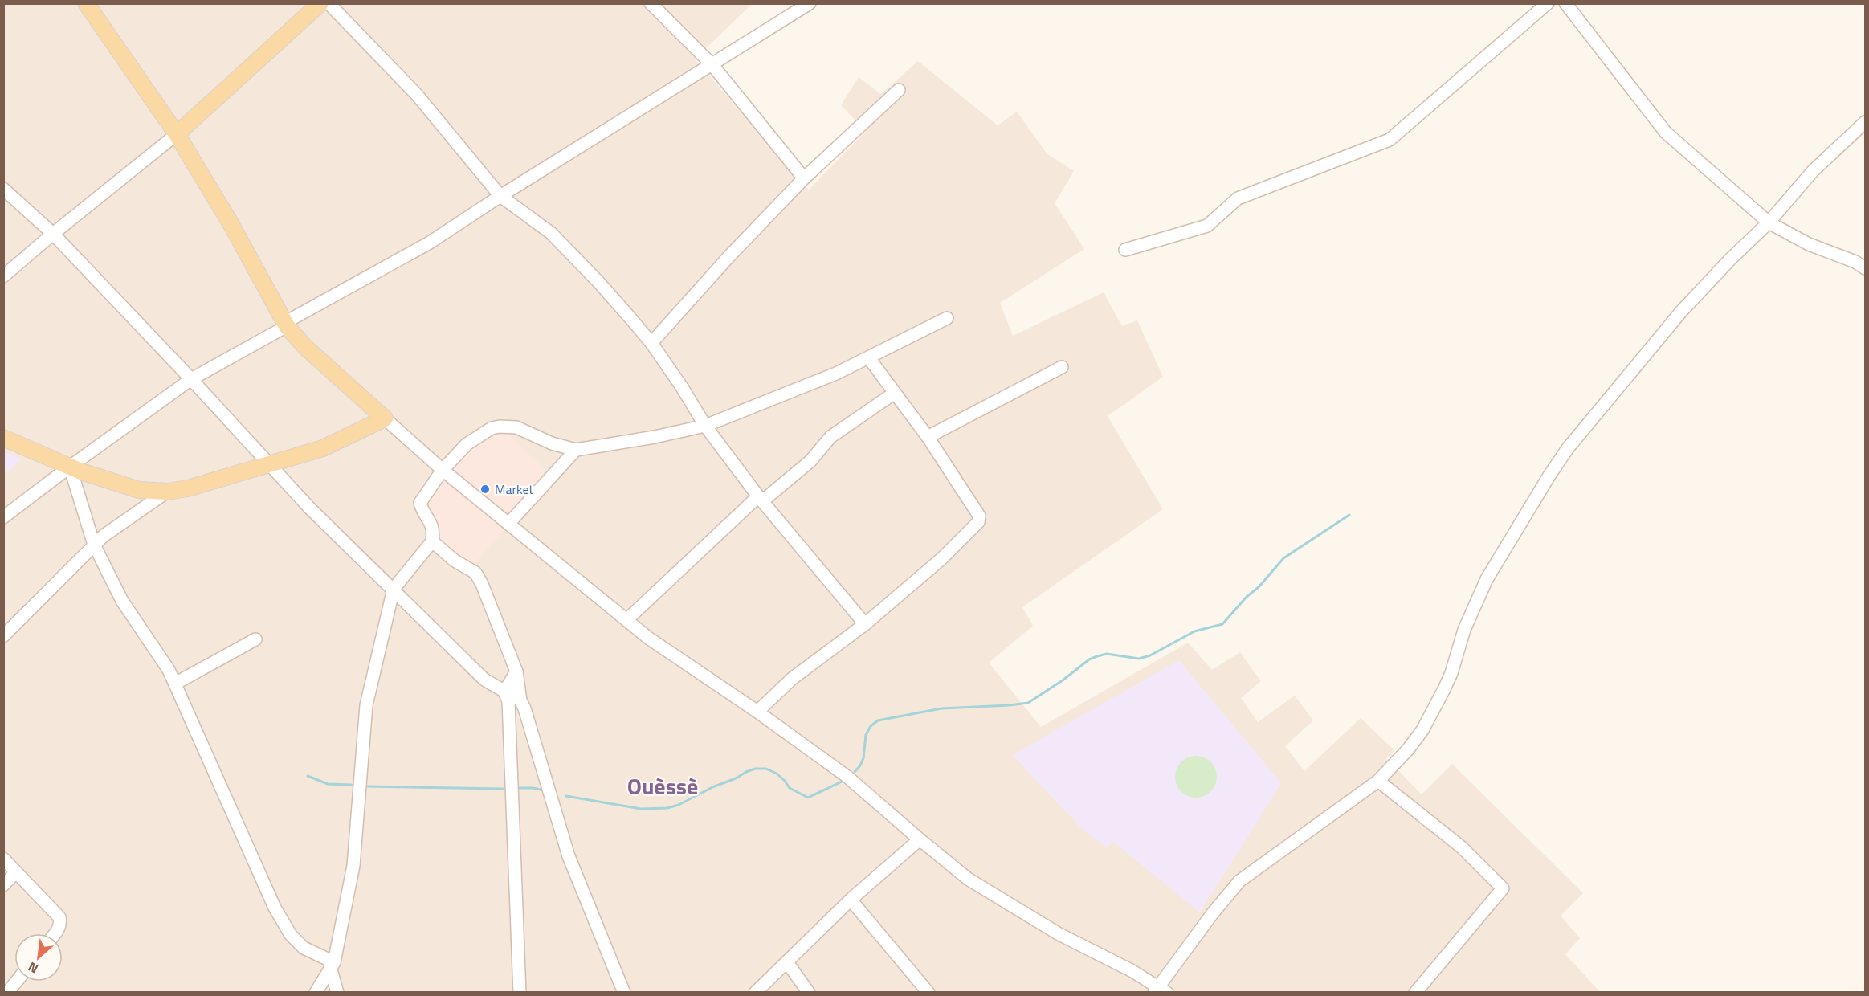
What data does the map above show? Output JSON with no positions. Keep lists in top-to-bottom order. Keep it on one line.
{"districts":["Ouèssè"],"places":["Market"],"north":"bottom left"}
